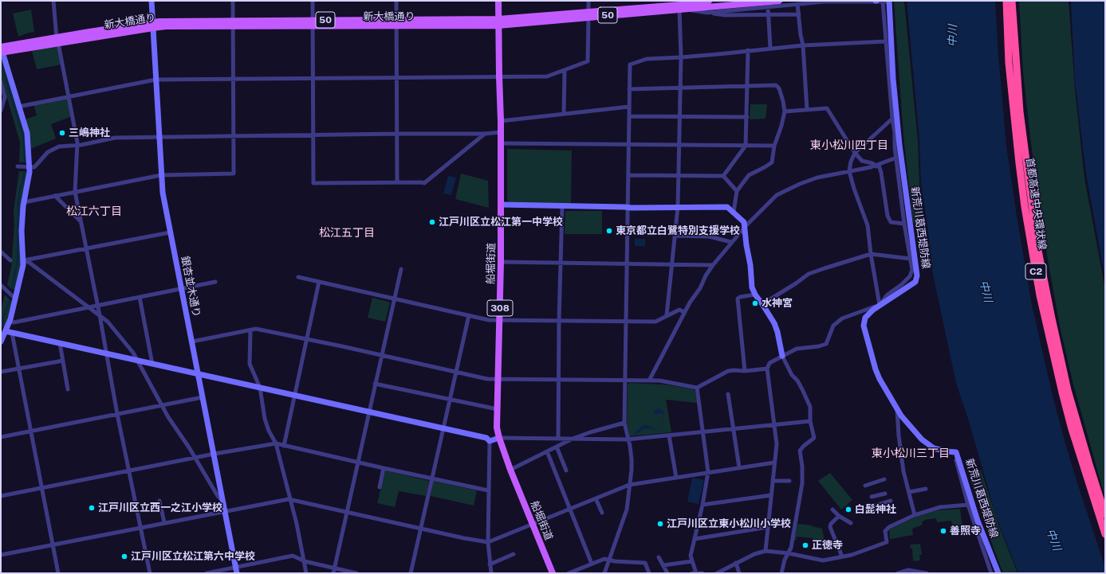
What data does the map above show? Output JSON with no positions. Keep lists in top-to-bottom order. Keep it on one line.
{"streets":{"highway":["首都高速中央環状線","C2"],"main road":["50","新大橋通り","船堀街道","308"],"street":["新荒川葛西堤防線","銀杏並木通り"]},"crossings":[["新大橋通り","船堀街道"],["新大橋通り","銀杏並木通り"]],"districts":["東小松川四丁目","松江六丁目","松江五丁目","東小松川三丁目"],"water":["中川"],"places":["三嶋神社","江戸川区立松江第一中学校","東京都立白鷺特別支援学校","水神宮","江戸川区立西一之江小学校","白髭神社","江戸川区立東小松川小学校","善照寺","正徳寺","江戸川区立松江第六中学校"]}
